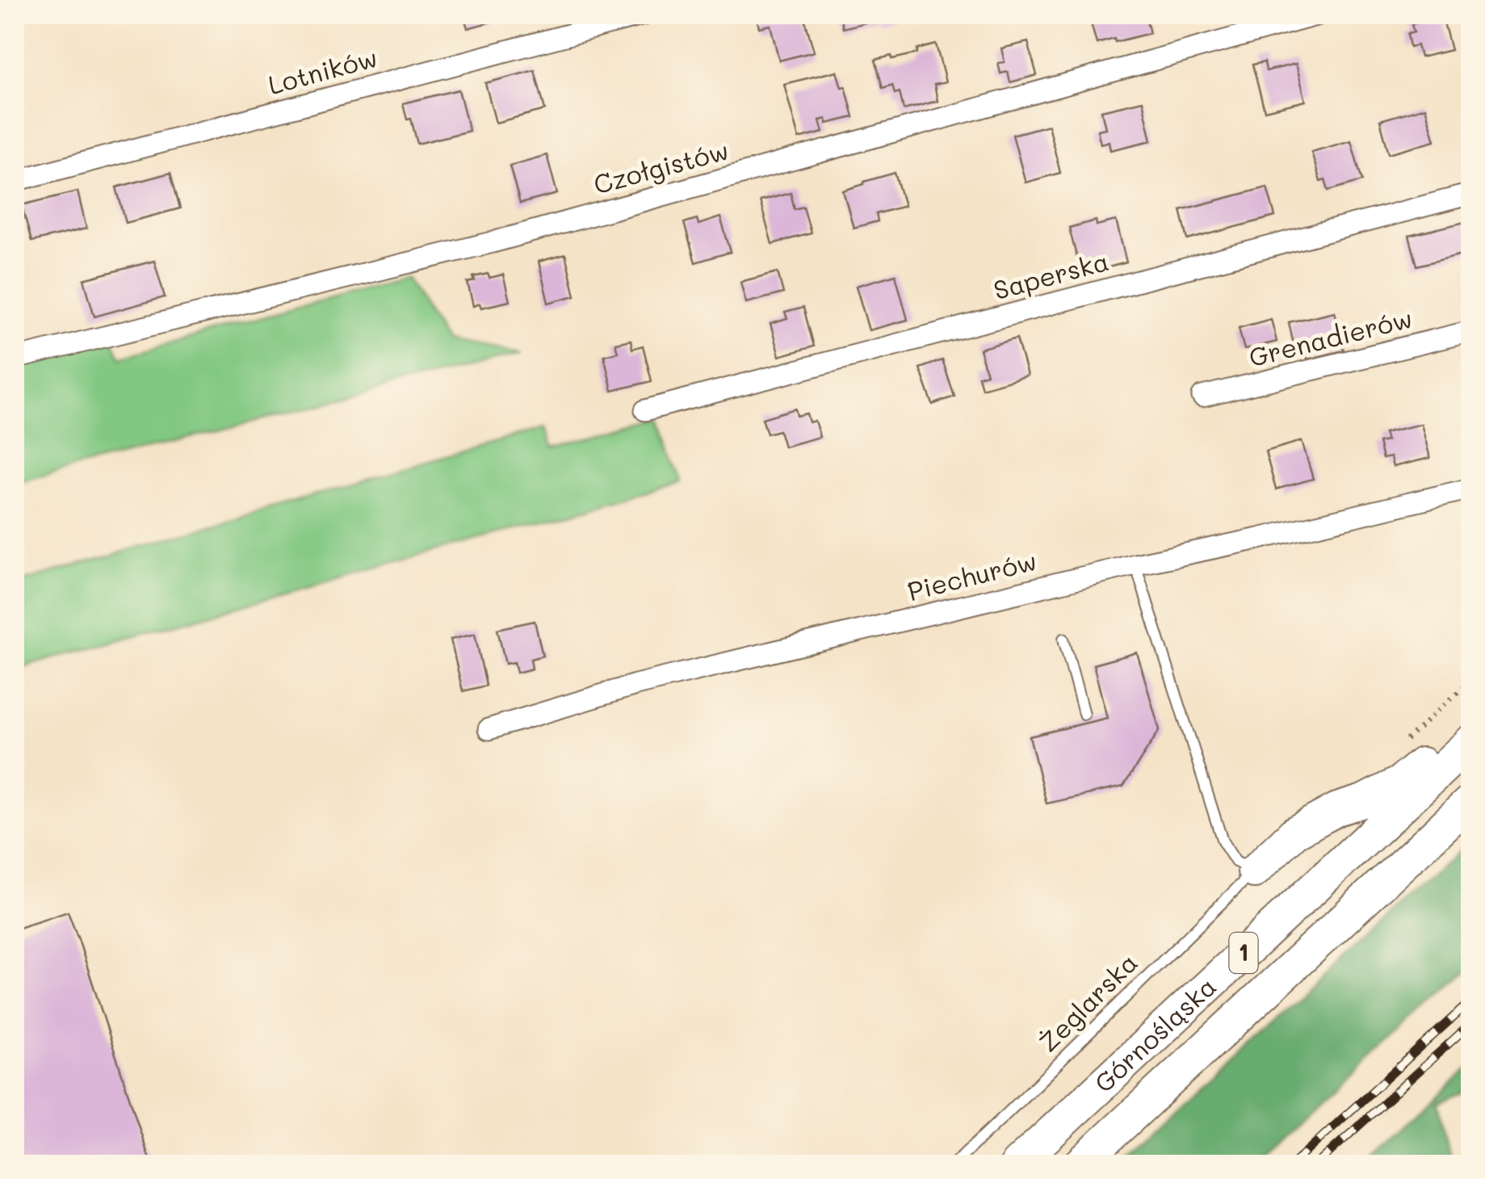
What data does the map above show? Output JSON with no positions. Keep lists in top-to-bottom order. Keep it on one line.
{"streets":{"main road":["1","Górnośląska"],"street":["Lotników","Czołgistów","Saperska","Grenadierów","Piechurów"],"lane":["Żeglarska"]}}
